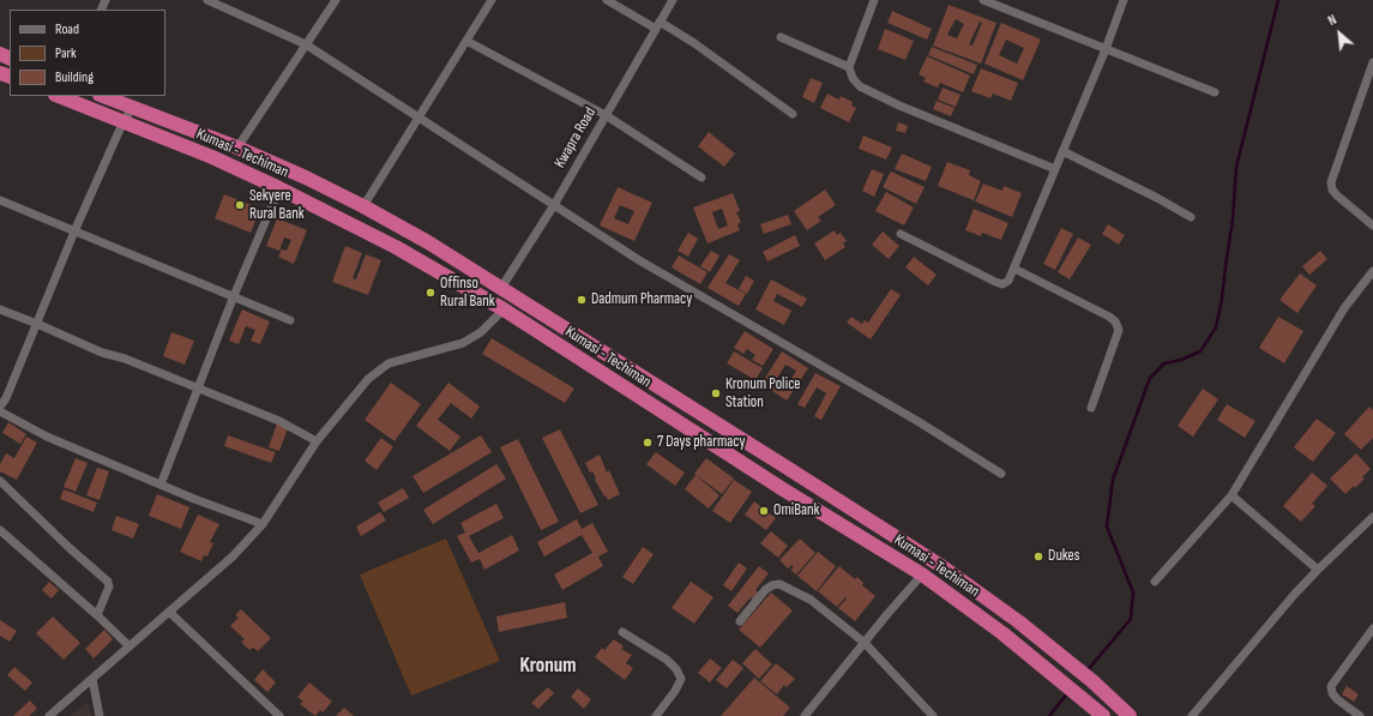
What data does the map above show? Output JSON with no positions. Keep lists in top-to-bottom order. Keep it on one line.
{"streets":{"highway":["Kumasi - Techiman"],"street":["Kwapra Road"]},"districts":["Kronum"],"places":["Sekyere Rural Bank","Offinso Rural Bank","Dadmum Pharmacy","Kronum Police Station","7 Days pharmacy","OmiBank","Dukes"],"legend":["Road","Park","Building"],"north":"top left"}
